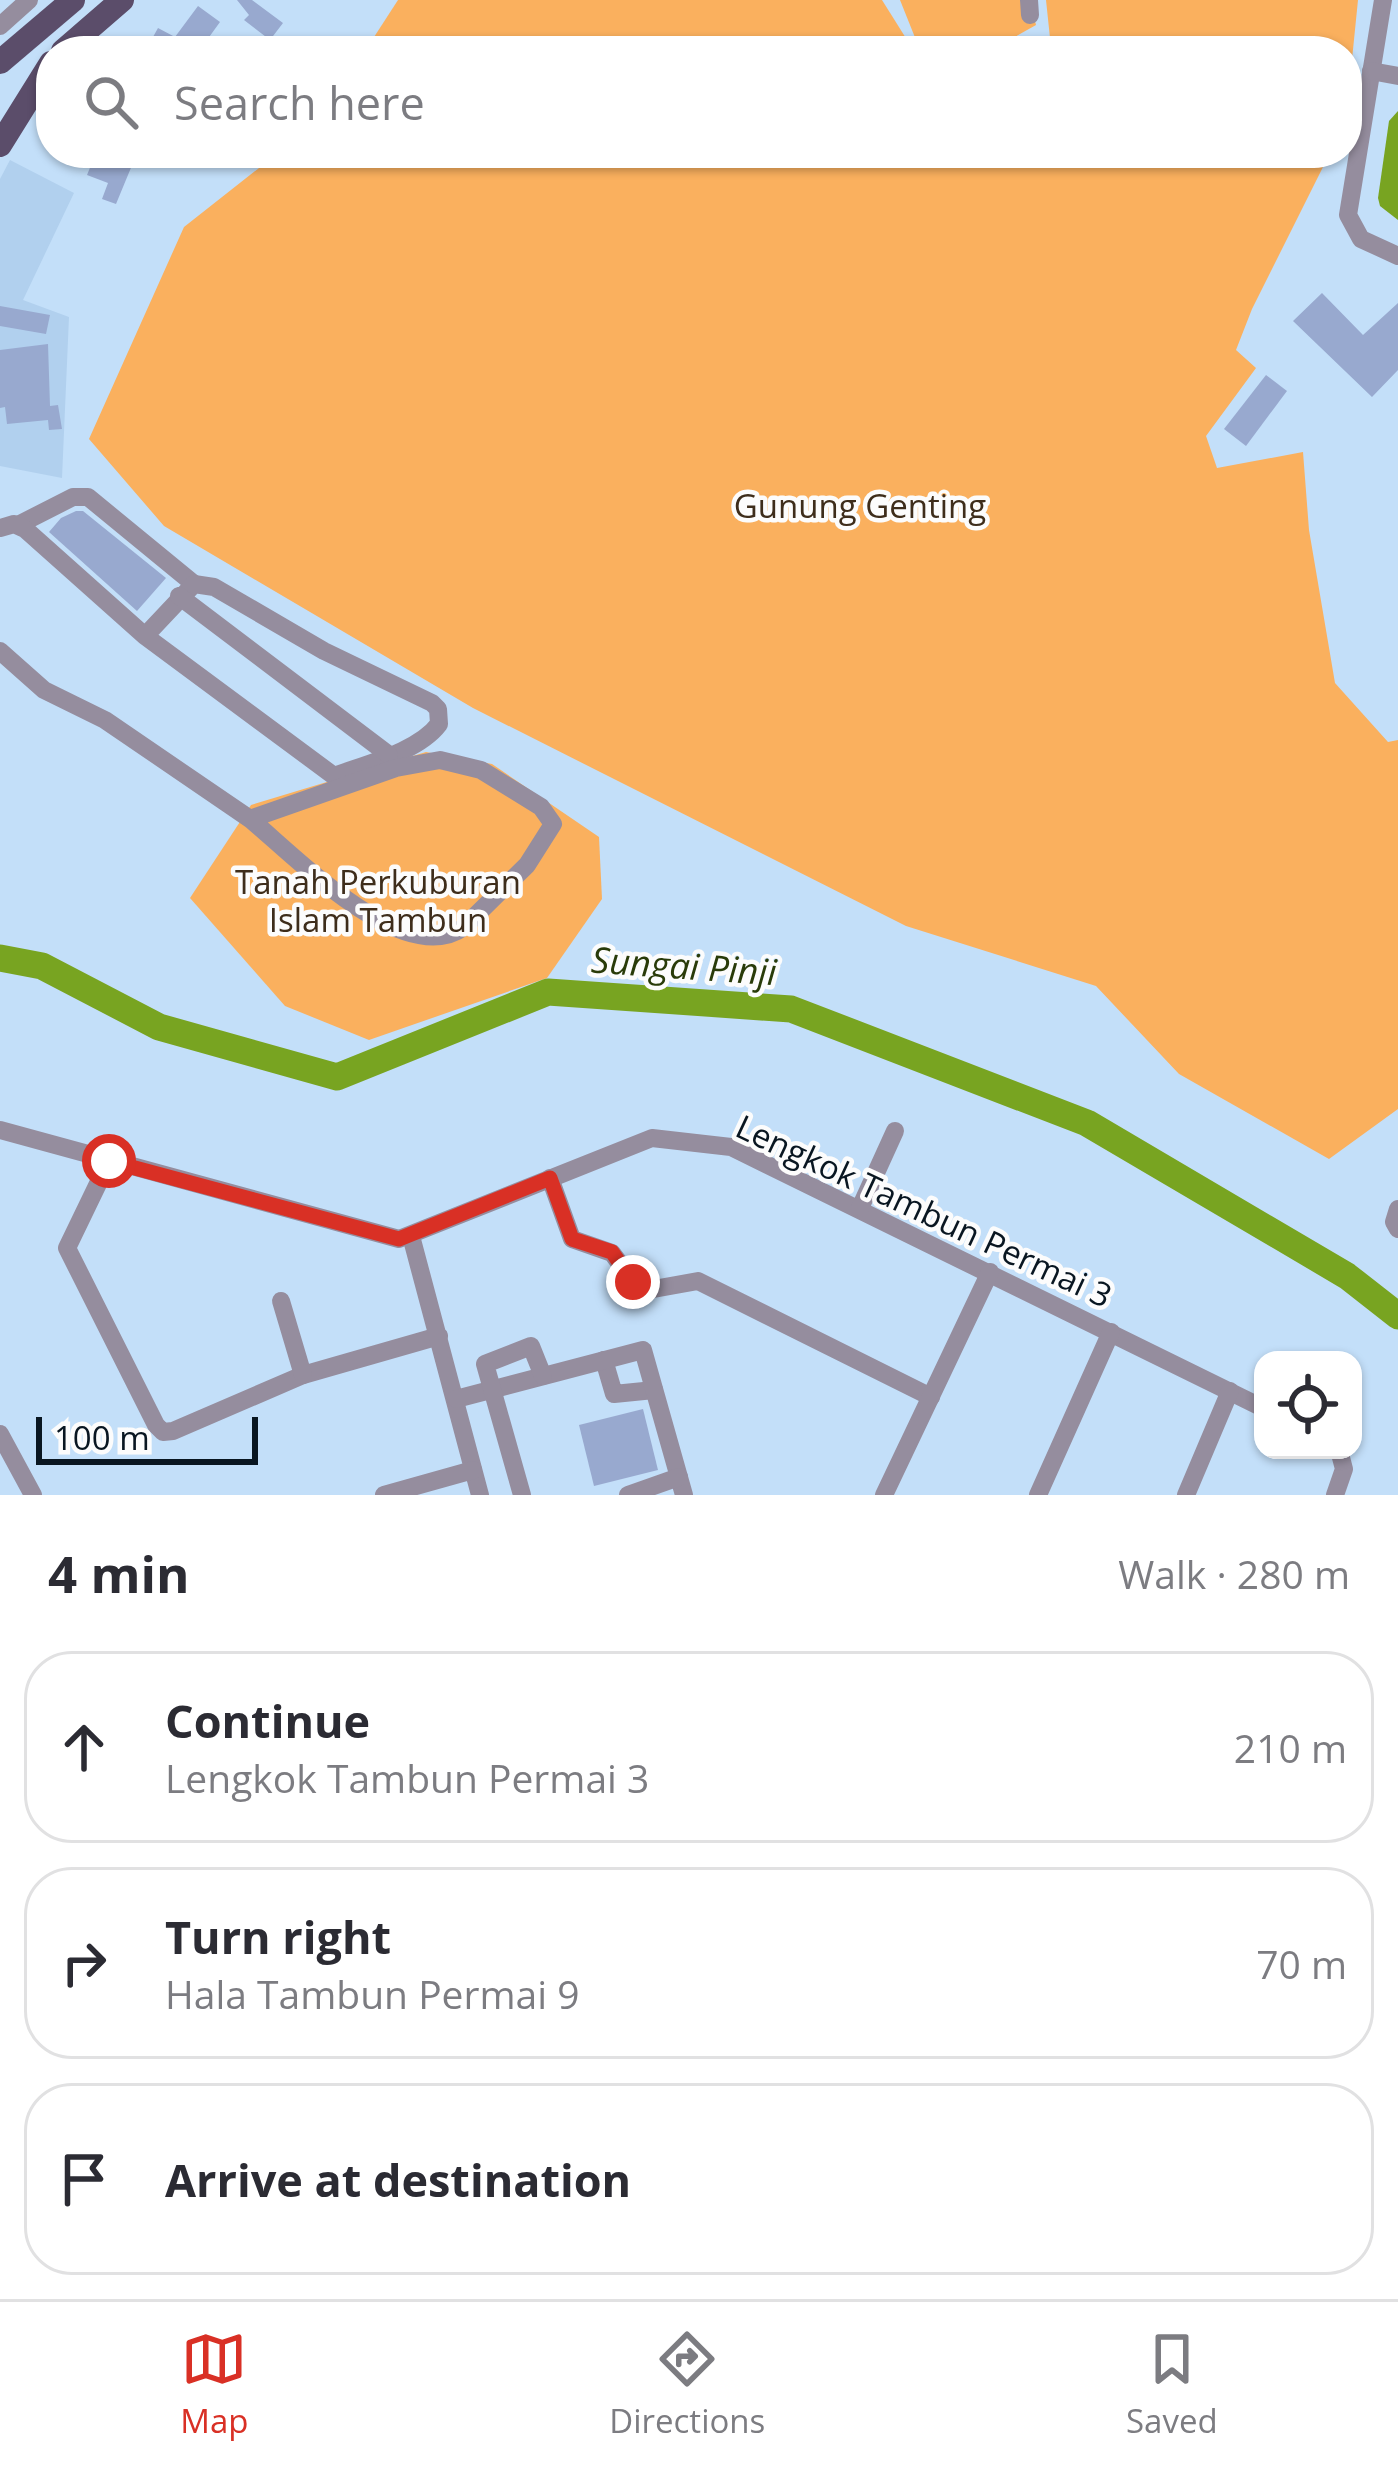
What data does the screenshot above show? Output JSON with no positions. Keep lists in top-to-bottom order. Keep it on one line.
{"streets":{"street":["Lengkok Tambun Permai 3"]},"water":["Sungai Pinji"],"parks":["Gunung Genting","Tanah Perkuburan Islam Tambun"],"scale_bar":"100 m","page":{"search":"Search here","scale":"100 m","heading":["4 min","Walk · 280 m"],"list":[["Continue","Lengkok Tambun Permai 3","210 m"],["Turn right","Hala Tambun Permai 9","70 m"],"Arrive at destination"],"nav":["Map","Directions","Saved"]}}
